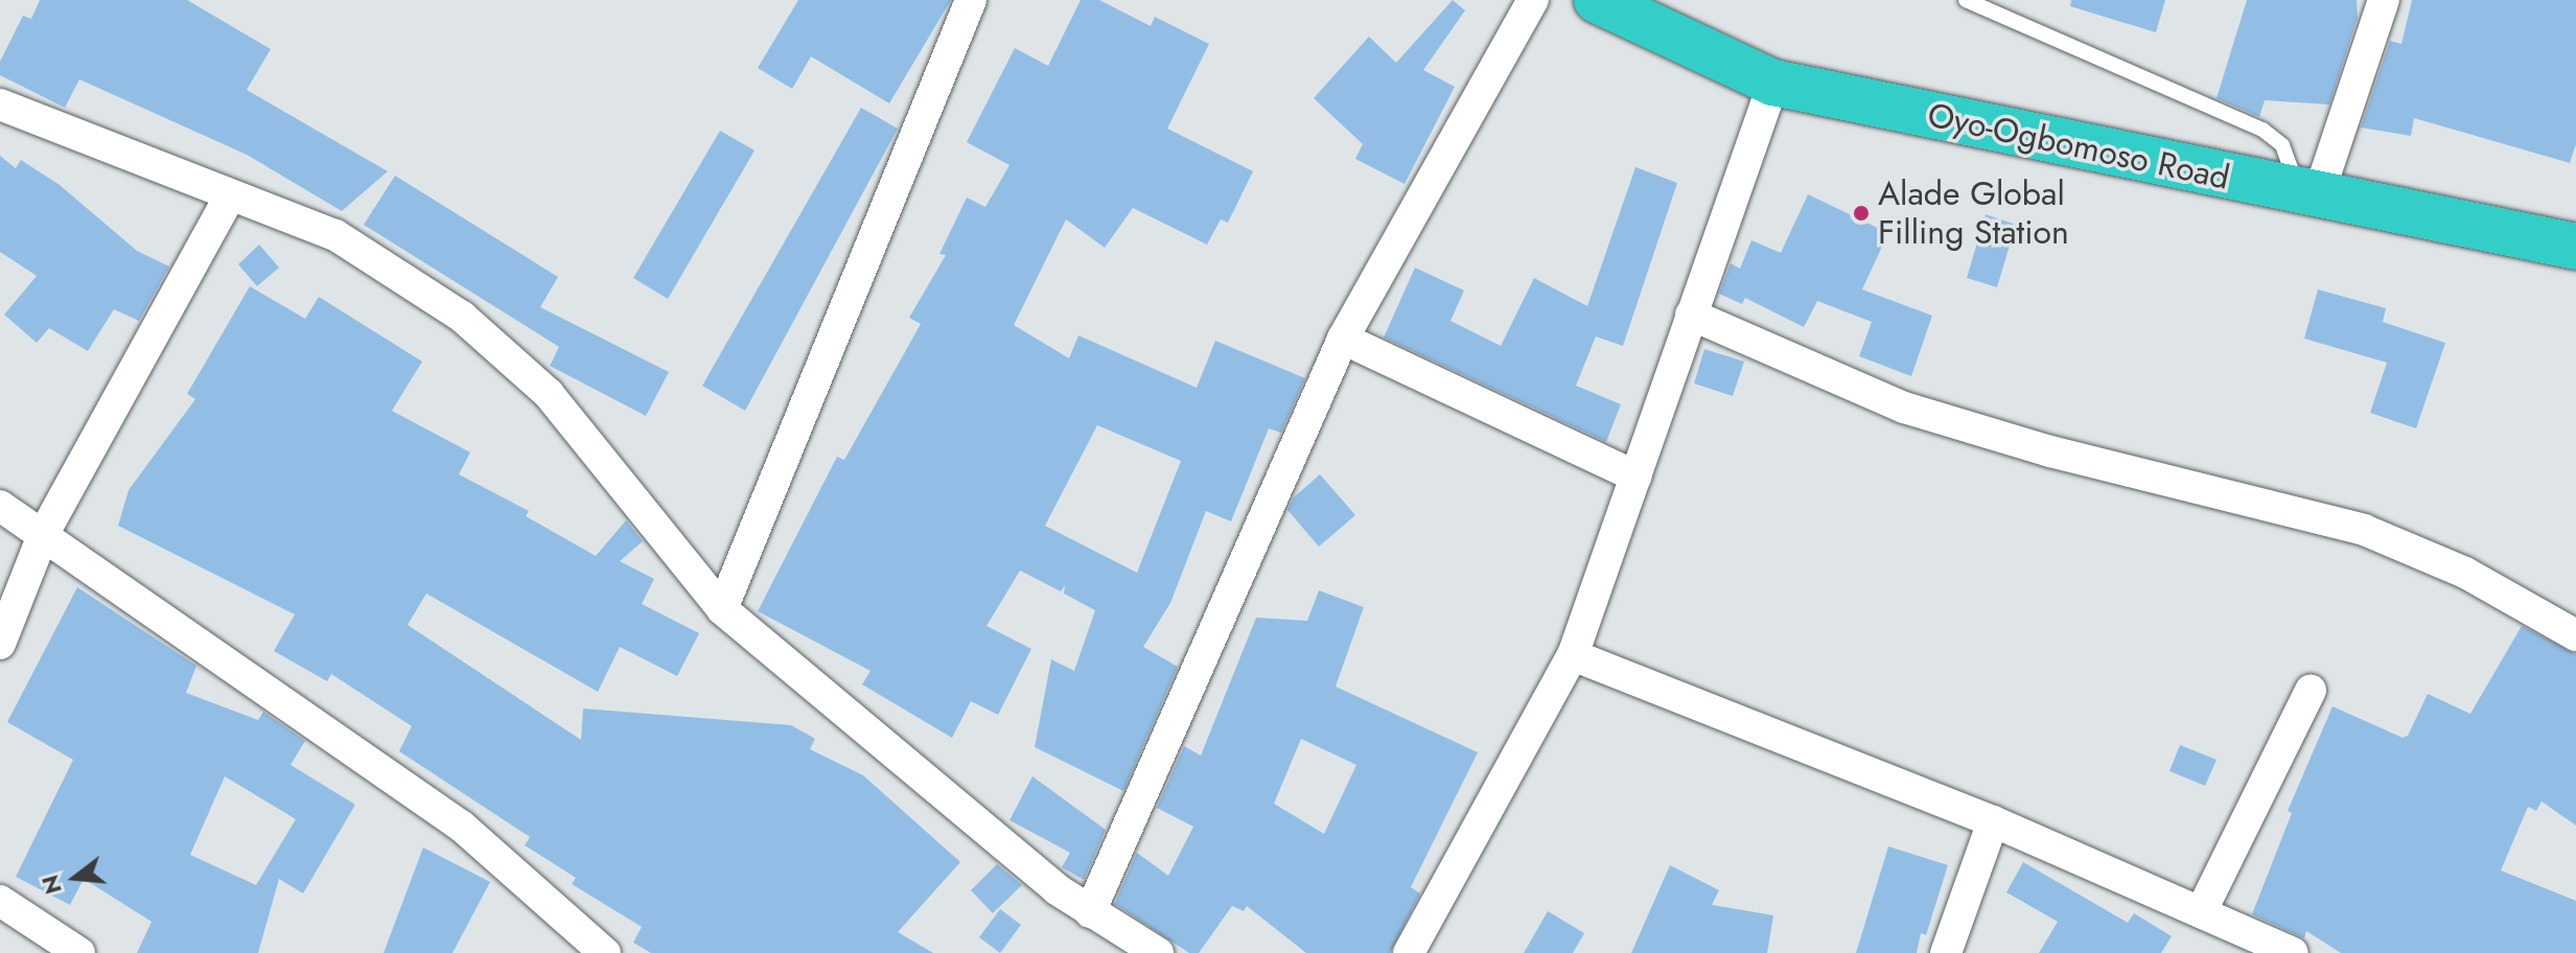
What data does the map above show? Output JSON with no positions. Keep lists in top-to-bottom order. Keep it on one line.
{"streets":{"highway":["Oyo-Ogbomoso Road"]},"places":["Alade Global Filling Station"],"north":"left"}
